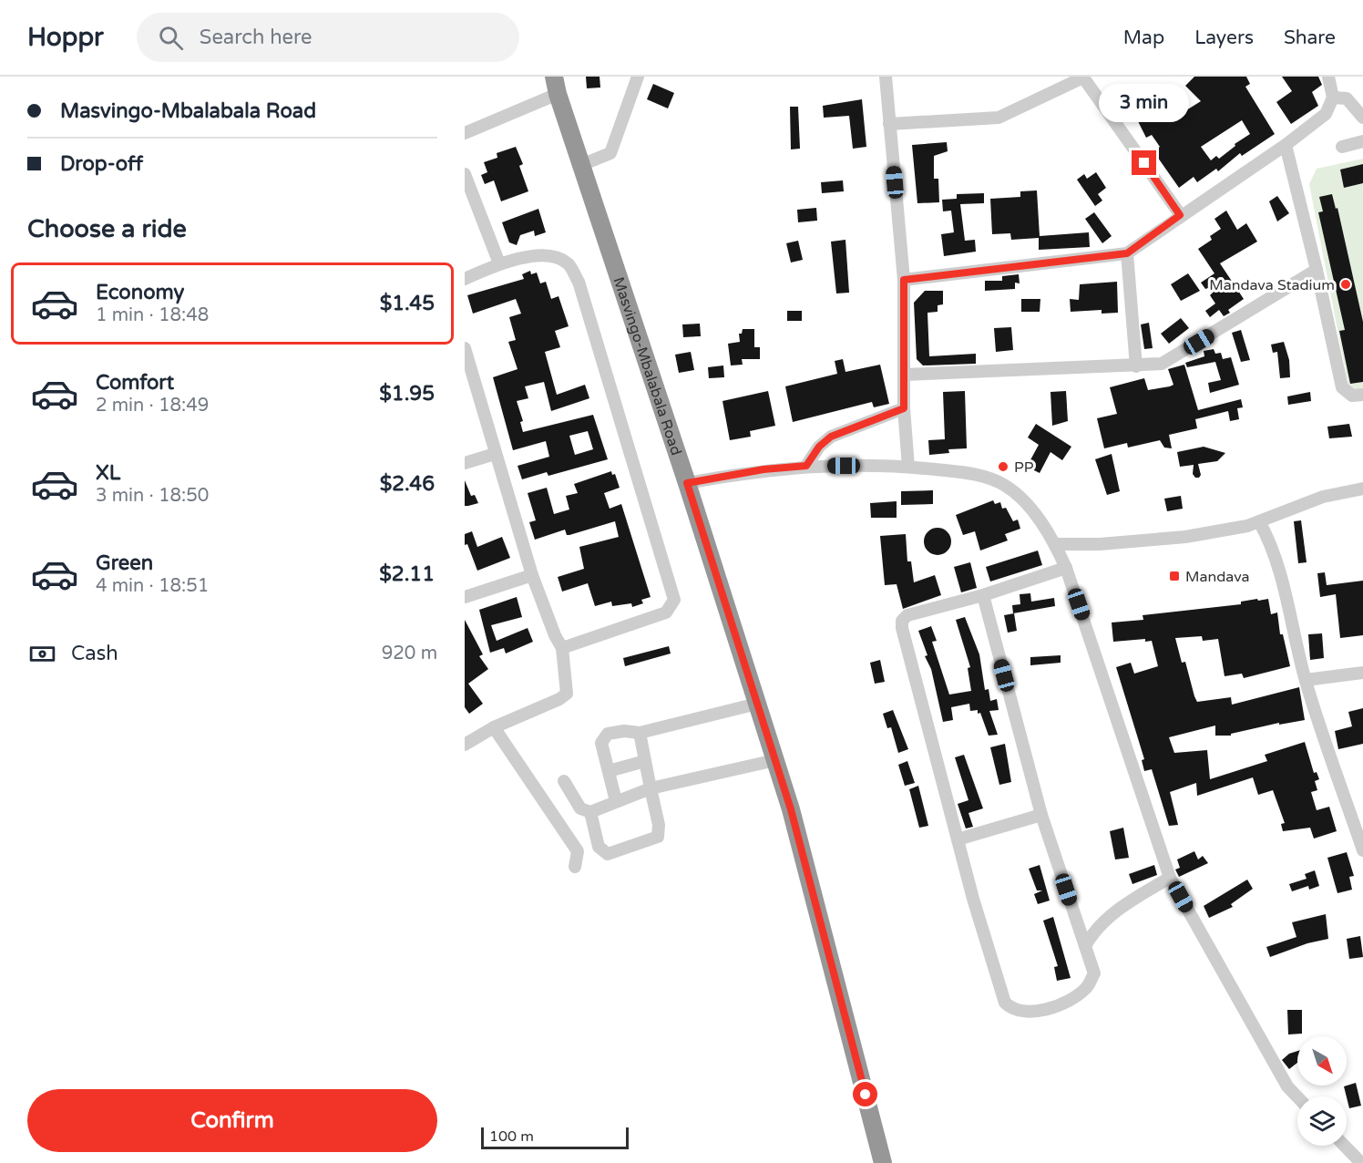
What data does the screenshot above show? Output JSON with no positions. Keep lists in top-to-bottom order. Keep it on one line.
{"streets":{"highway":["Masvingo-Mbalabala Road"]},"places":{"other":["Mandava Stadium","PP"],"transit":["Mandava"]},"scale_bar":"100 m","north":"bottom right","page":{"header":"Hoppr","search":"Search here","nav":["Map","Layers","Share"],"banner":["Masvingo-Mbalabala Road","Drop-off"],"bubble":"3 min","heading":"Choose a ride","list":[{"name":"Economy","note":"1 min · 18:48","value":"$1.45"},{"name":"Comfort","note":"2 min · 18:49","value":"$1.95"},{"name":"XL","note":"3 min · 18:50","value":"$2.46"},{"name":"Green","note":"4 min · 18:51","value":"$2.11"}],"pay":["Cash","920 m"],"buttons":"Confirm","scale":"100 m"}}
